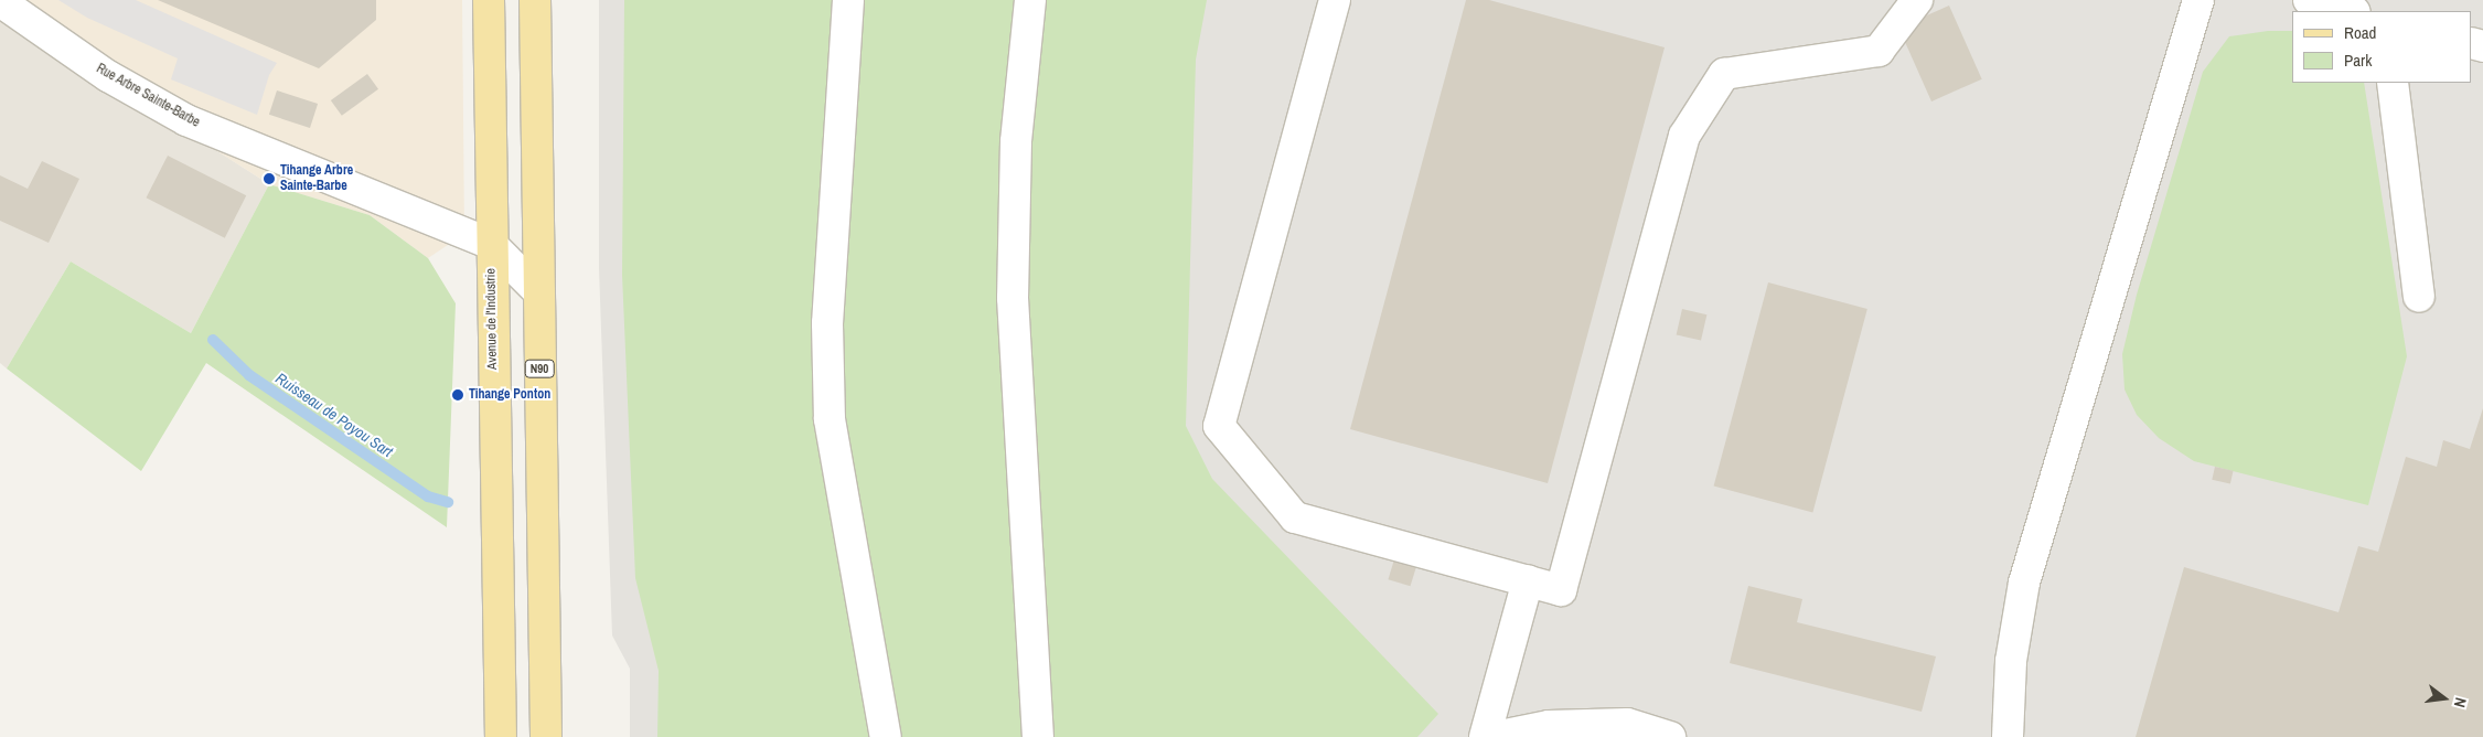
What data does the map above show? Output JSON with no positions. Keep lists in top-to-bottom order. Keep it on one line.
{"streets":{"main road":["Avenue de l'Industrie","N90"],"street":["Rue Arbre Sainte-Barbe"]},"crossings":[["Rue Arbre Sainte-Barbe","Avenue de l'Industrie"]],"water":["Ruisseau de Poyou Sart"],"places":["Tihange Arbre Sainte-Barbe","Tihange Ponton"],"legend":["Road","Park"],"north":"right"}
